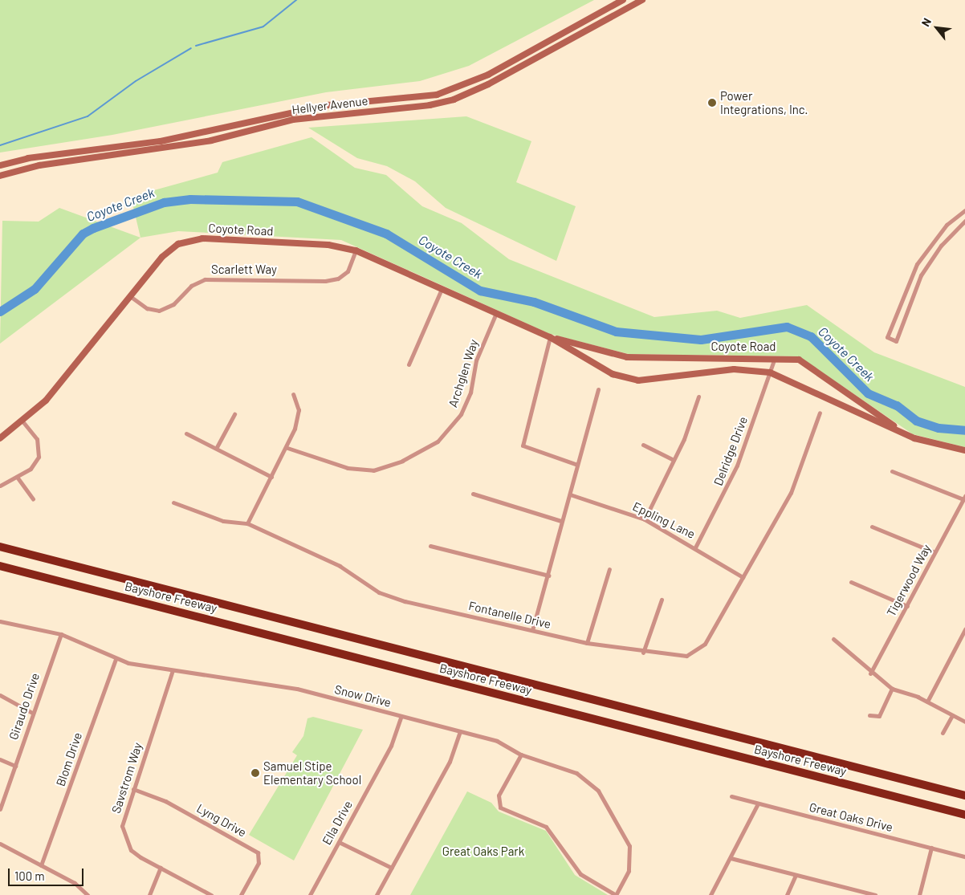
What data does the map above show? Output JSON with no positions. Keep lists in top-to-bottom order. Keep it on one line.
{"streets":{"highway":["Bayshore Freeway"],"street":["Hellyer Avenue","Coyote Road","Scarlett Way","Archglen Way","Delridge Drive","Eppling Lane","Tigerwood Way","Fontanelle Drive","Snow Drive","Giraudo Drive","Blom Drive","Savstrom Way","Great Oaks Drive","Lyng Drive","Ella Drive"]},"crossings":[["Coyote Road","Scarlett Way"],["Coyote Road","Archglen Way"],["Coyote Road","Delridge Drive"],["Delridge Drive","Eppling Lane"],["Eppling Lane","Fontanelle Drive"],["Snow Drive","Giraudo Drive"],["Snow Drive","Blom Drive"],["Snow Drive","Savstrom Way"],["Snow Drive","Ella Drive"],["Savstrom Way","Lyng Drive"]],"water":["Coyote Creek"],"parks":["Great Oaks Park"],"places":["Power Integrations, Inc.","Samuel Stipe Elementary School"],"scale_bar":"100 m","north":"top left"}
